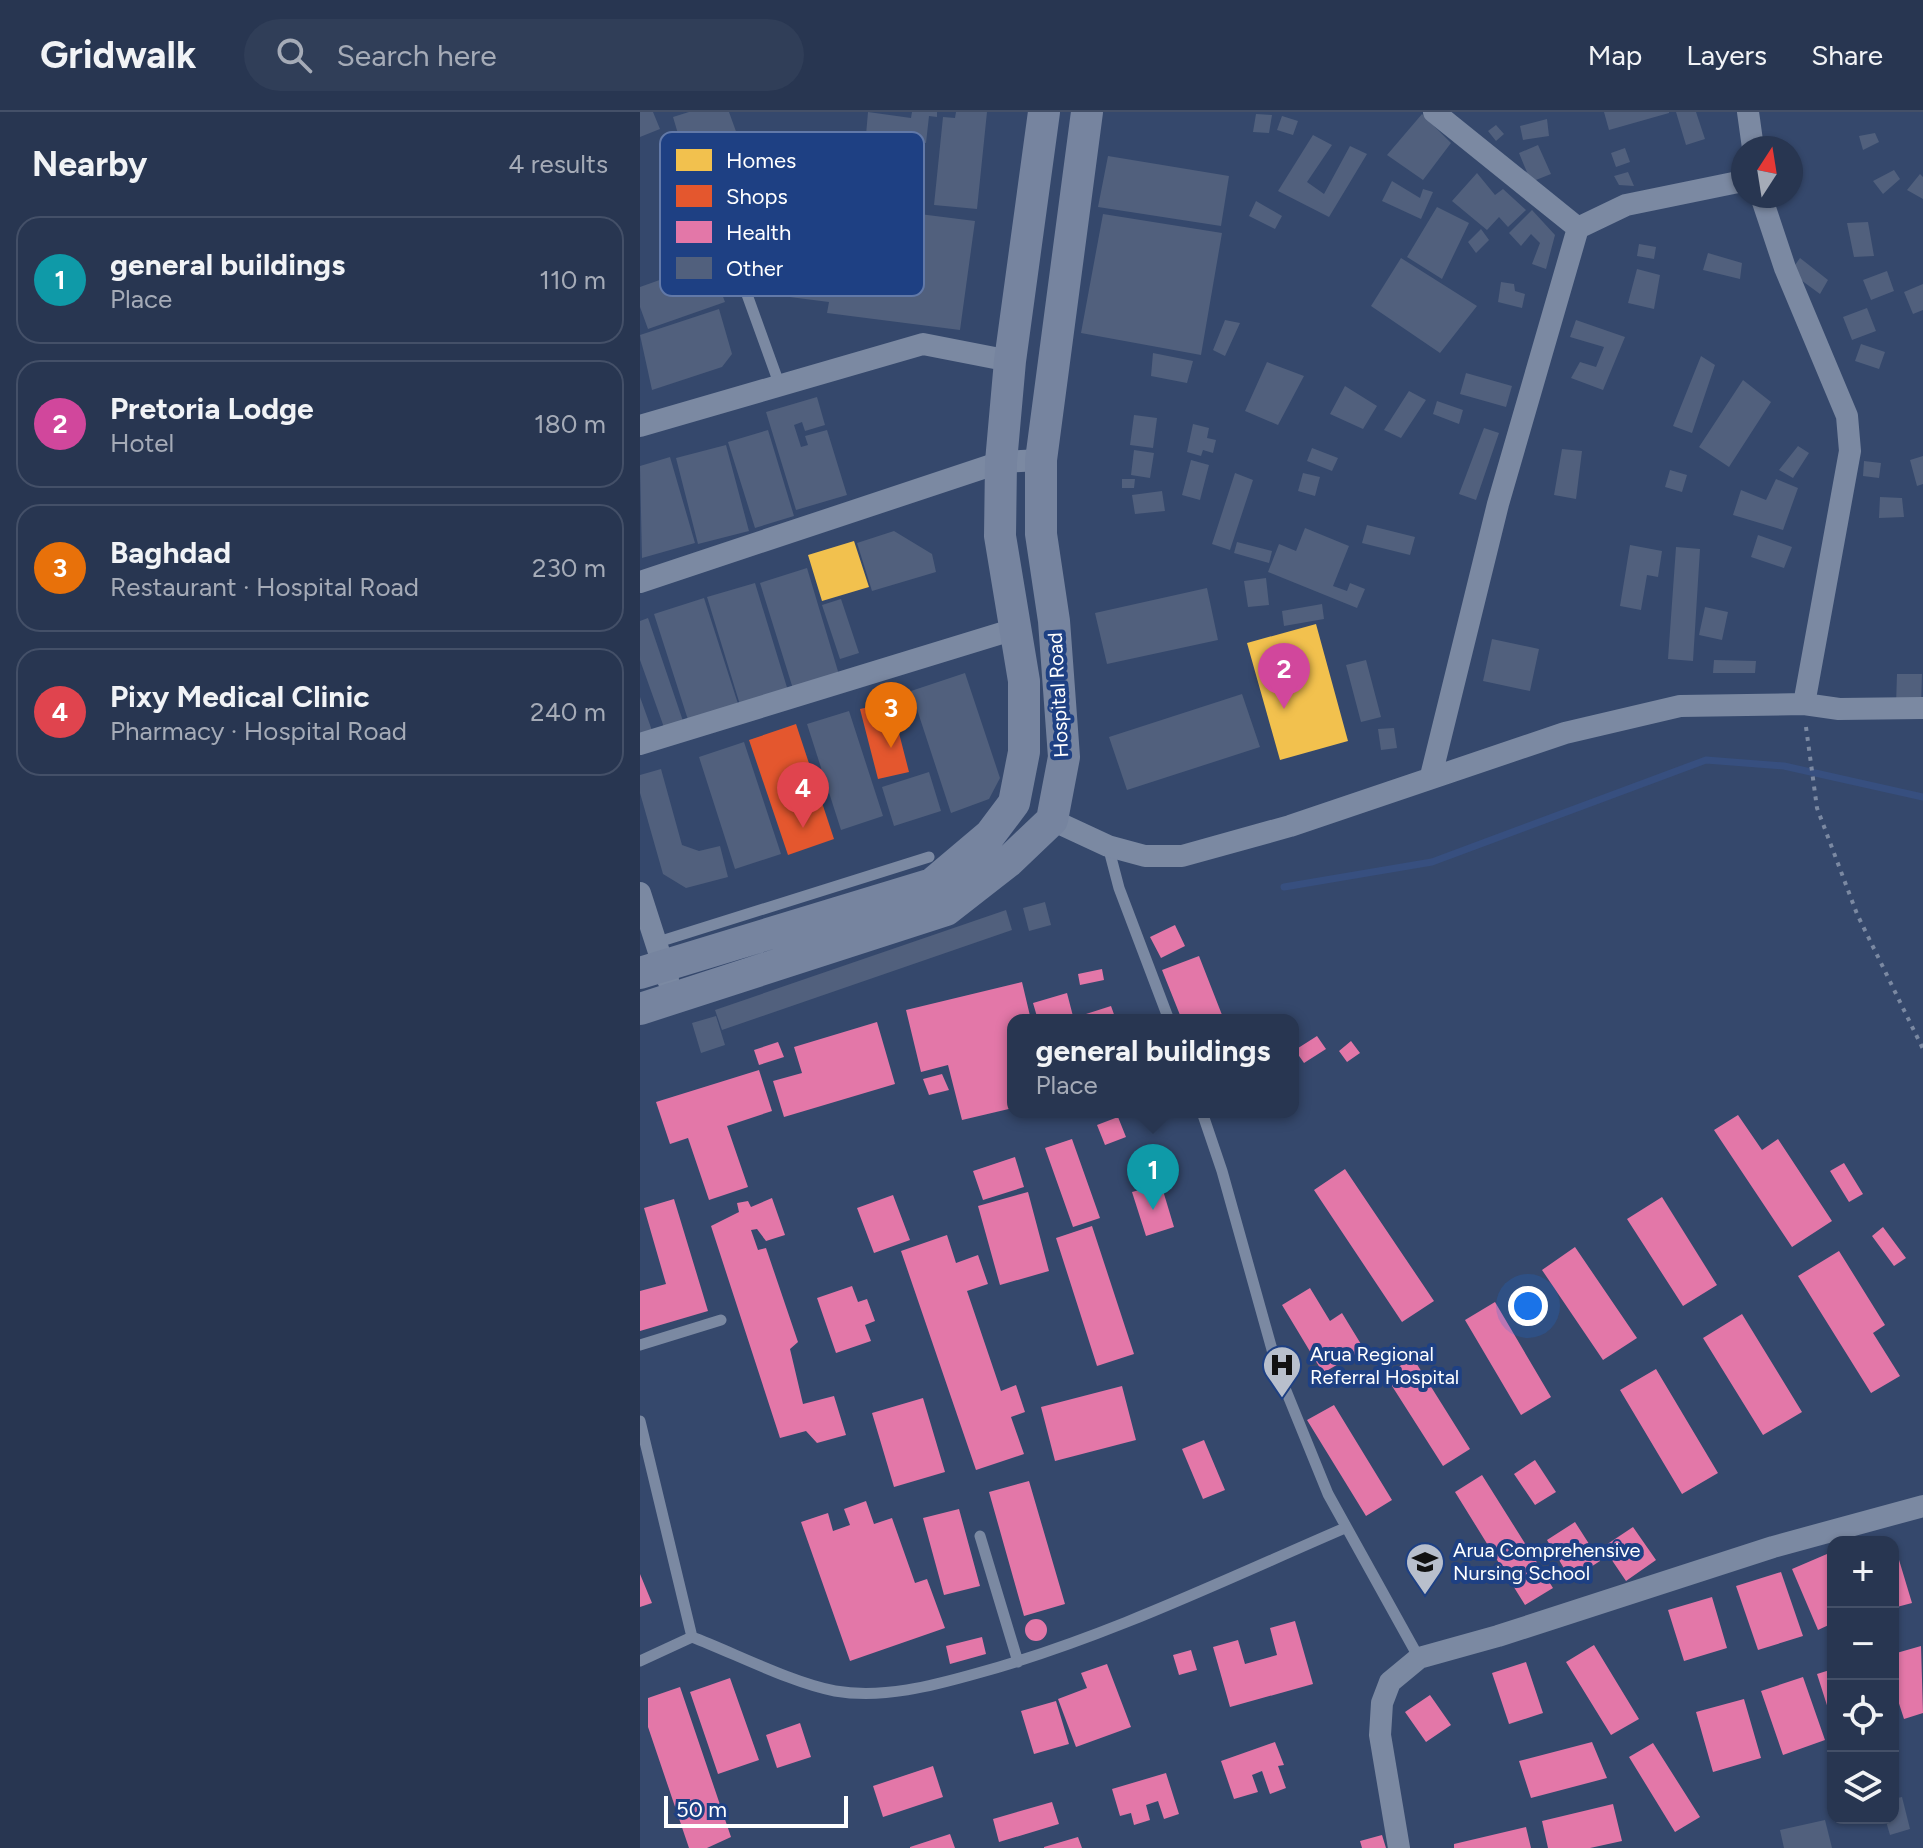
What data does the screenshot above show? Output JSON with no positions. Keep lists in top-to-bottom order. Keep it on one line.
{"streets":{"main road":["Hospital Road"]},"places":{"hospital":["Arua Regional Referral Hospital"],"school or university":["Arua Comprehensive Nursing School"]},"legend":["Homes","Shops","Health","Other"],"scale_bar":"50 m","north":"top","page":{"header":"Gridwalk","search":"Search here","nav":["Map","Layers","Share"],"heading":["Nearby","4 results"],"list":[{"mark":"1","name":"general buildings","note":"Place","value":"110 m"},{"mark":"2","name":"Pretoria Lodge","note":"Hotel","value":"180 m"},{"mark":"3","name":"Baghdad","note":"Restaurant · Hospital Road","value":"230 m"},{"mark":"4","name":"Pixy Medical Clinic","note":"Pharmacy · Hospital Road","value":"240 m"}],"pins":["2","3","4","1"],"popup":["general buildings","Place"],"map_buttons":["+","−"],"scale":"50 m"}}
